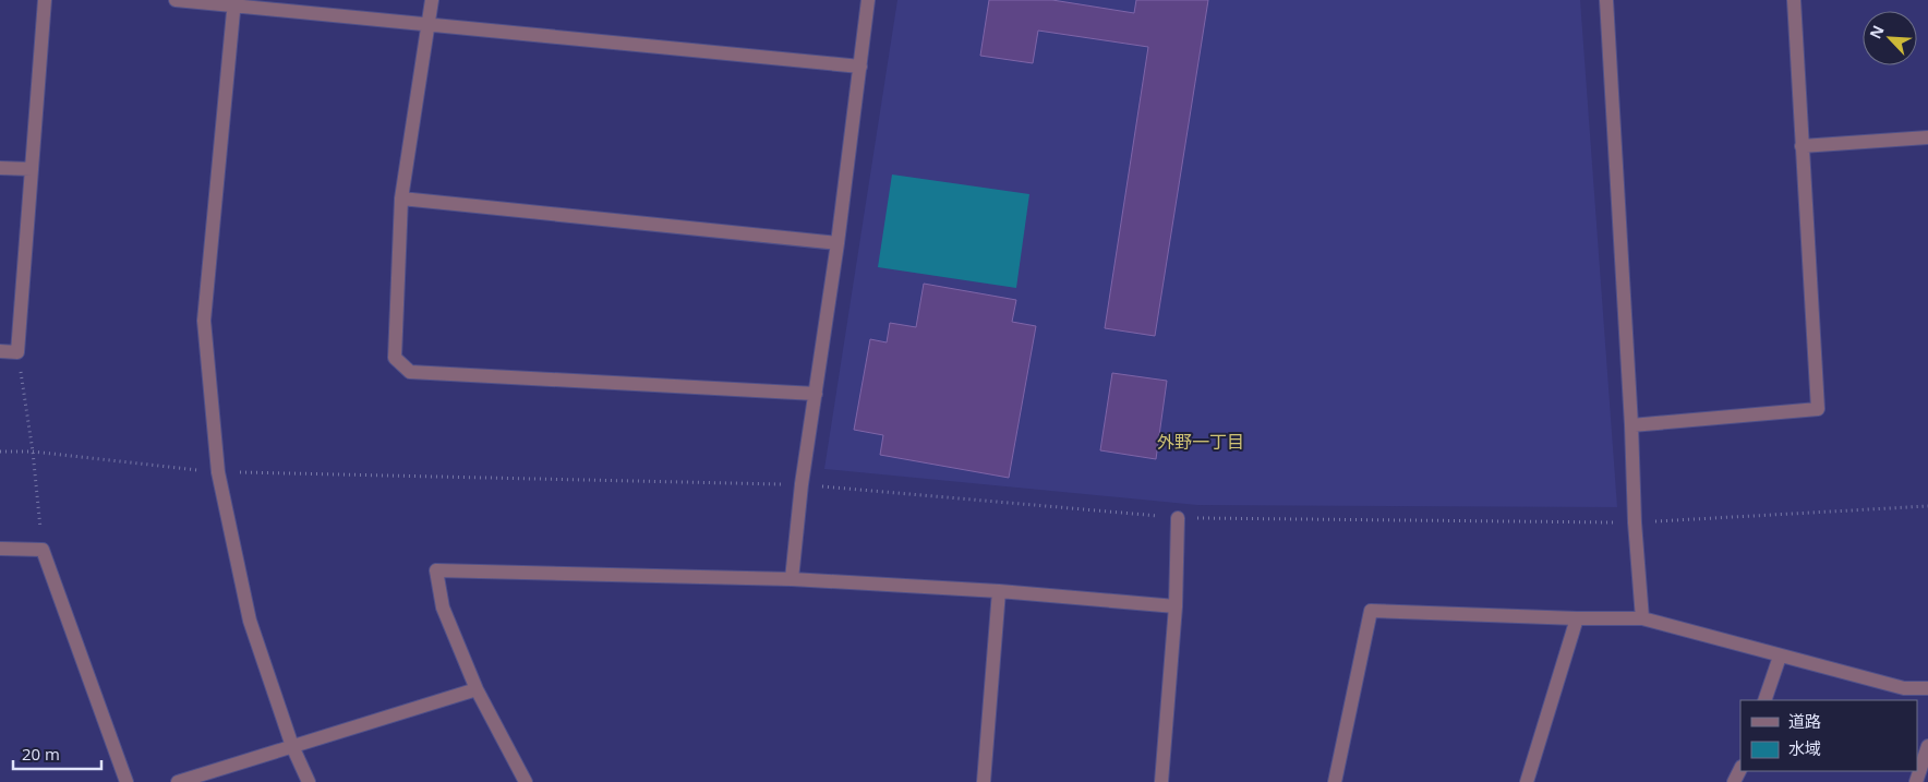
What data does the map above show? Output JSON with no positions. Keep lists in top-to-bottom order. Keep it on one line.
{"districts":["外野一丁目"],"legend":["道路","水域"],"scale_bar":"20 m","north":"top left"}
